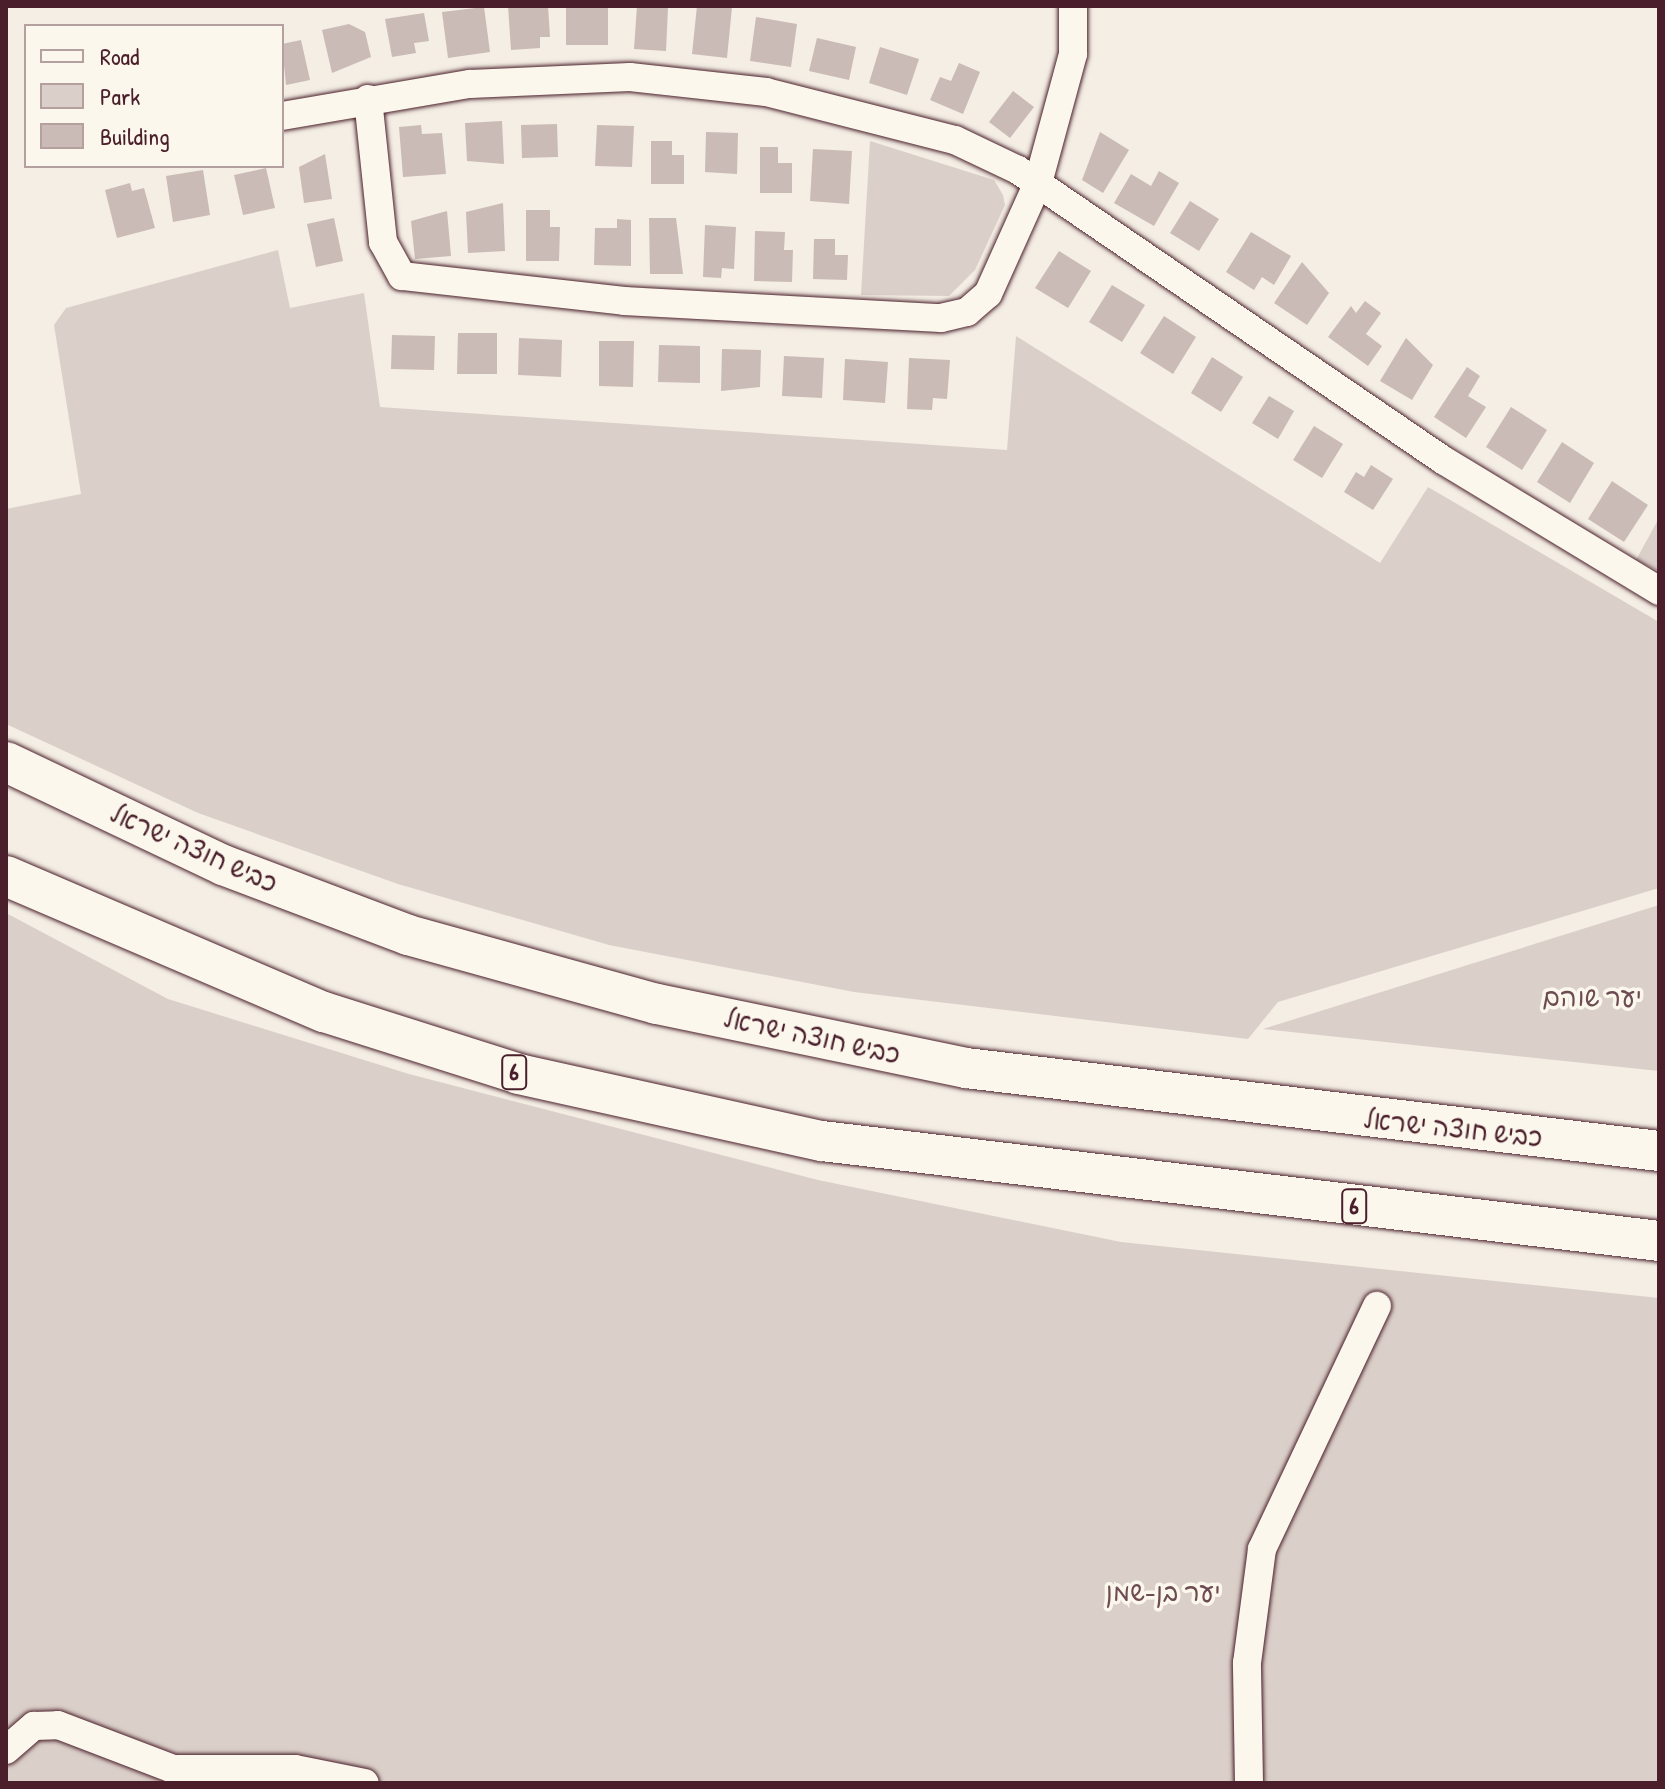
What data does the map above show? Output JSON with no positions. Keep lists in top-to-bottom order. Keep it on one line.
{"streets":{"highway":["כביש חוצה ישראל","6"]},"parks":["יער שוהם","יער בן-שמן"],"legend":["Road","Park","Building"]}
